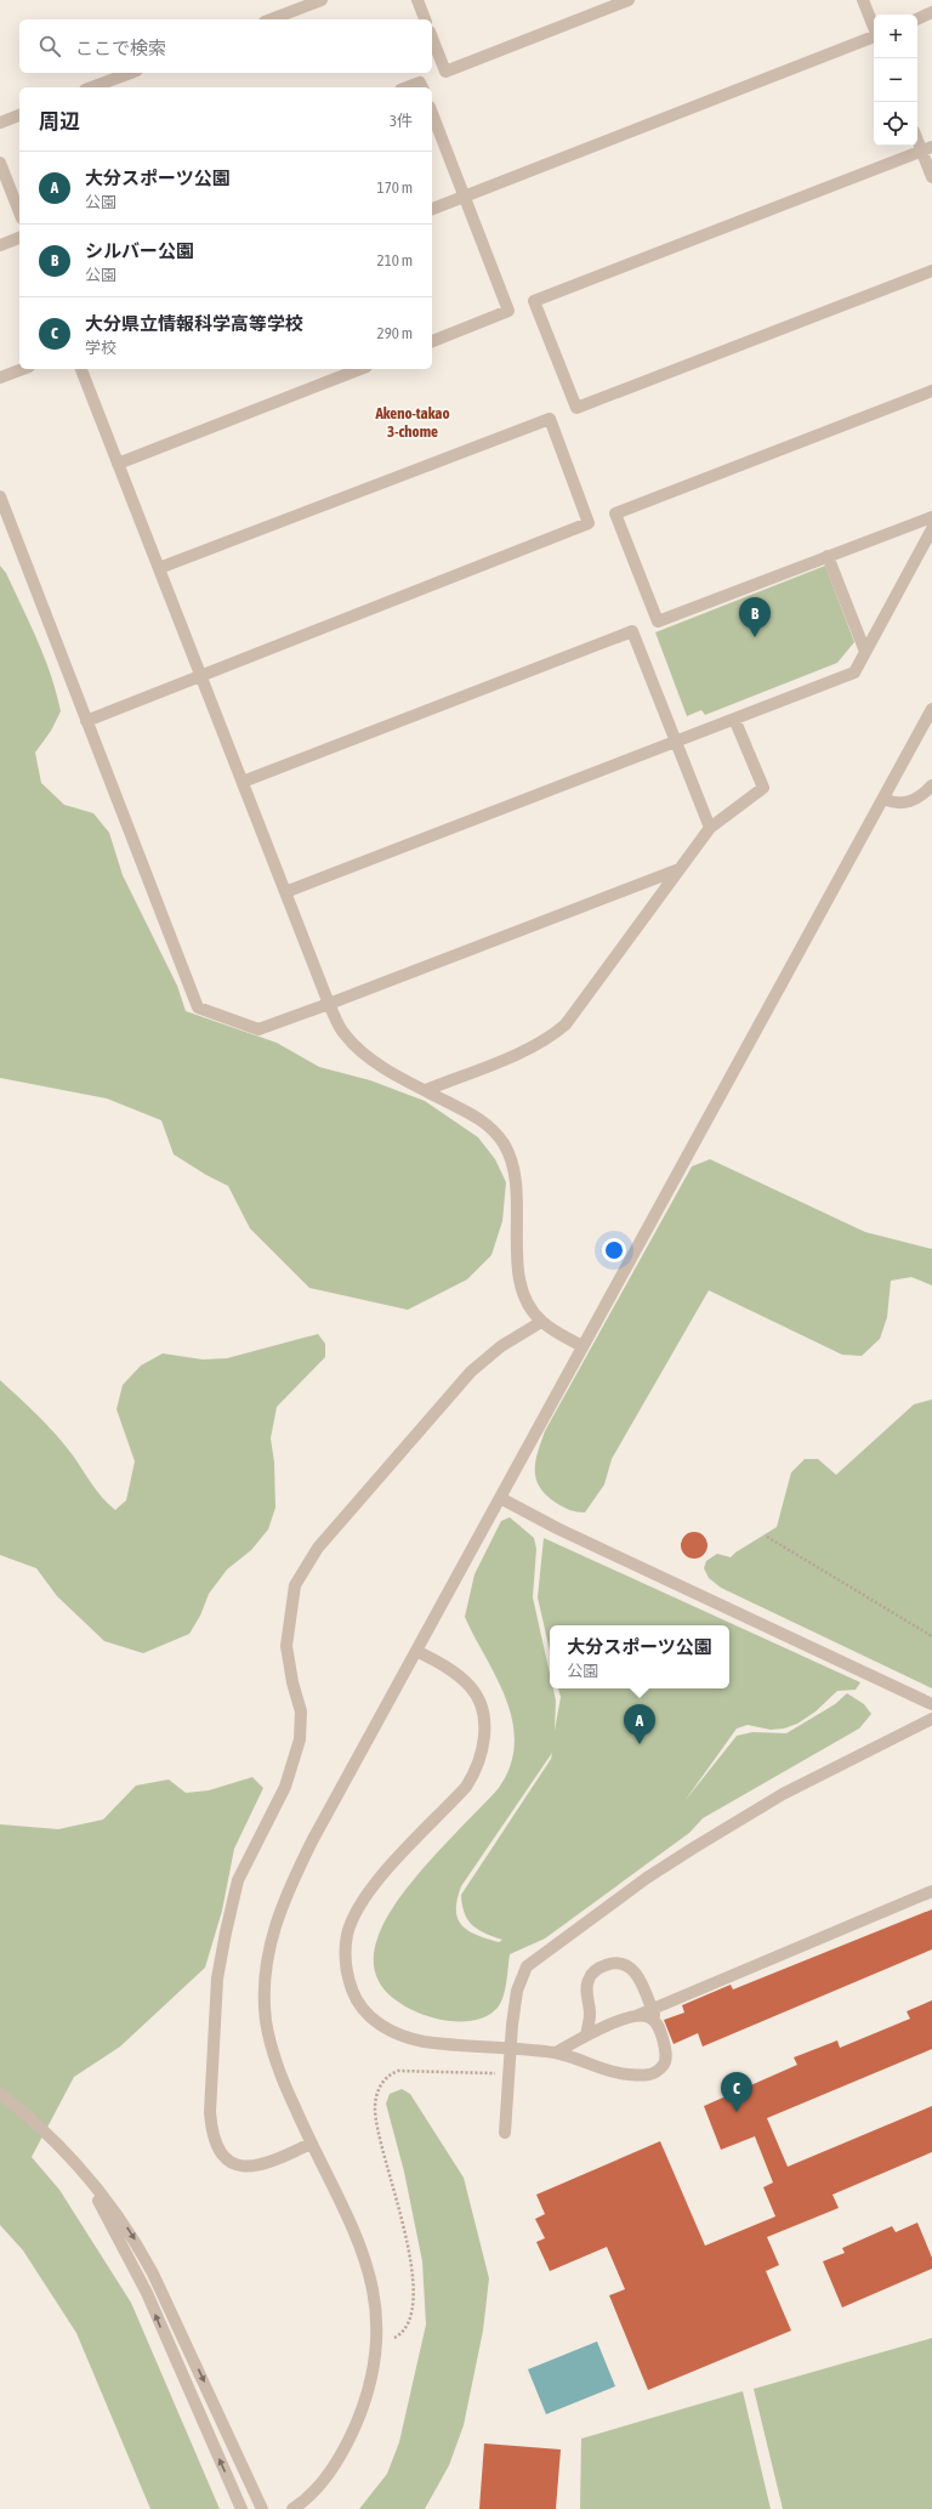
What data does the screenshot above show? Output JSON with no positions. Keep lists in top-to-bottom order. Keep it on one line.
{"districts":["Akeno-takao 3-chome"],"page":{"map_buttons":["+","−"],"search":"ここで検索","heading":["周辺","3件"],"list":[{"mark":"A","name":"大分スポーツ公園","note":"公園","value":"170 m"},{"mark":"B","name":"シルバー公園","note":"公園","value":"210 m"},{"mark":"C","name":"大分県立情報科学高等学校","note":"学校","value":"290 m"}],"pins":["B","A","C"],"popup":["大分スポーツ公園","公園"]}}
